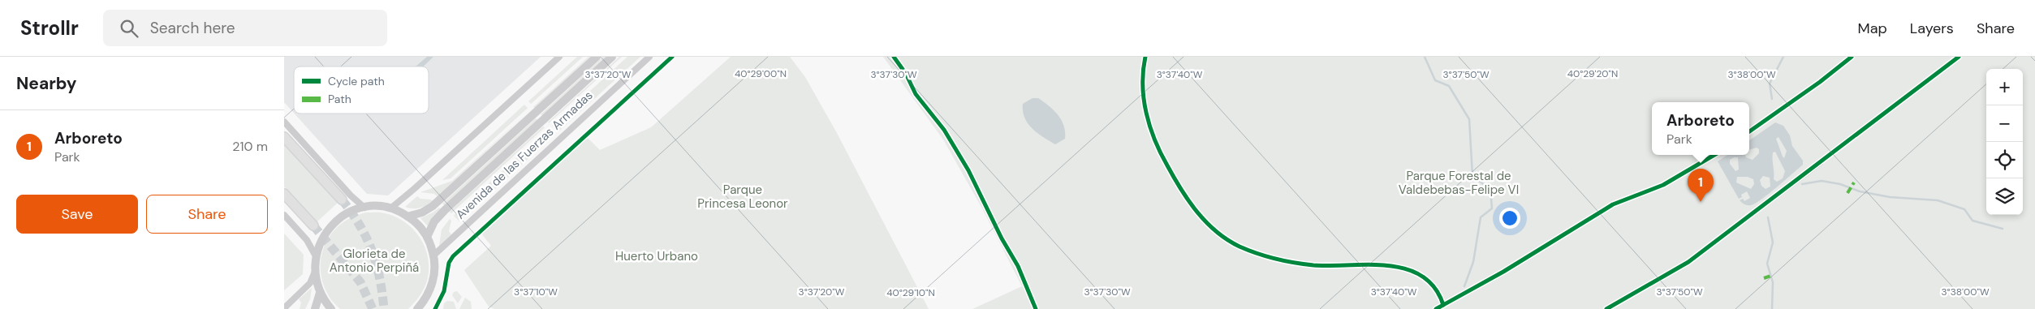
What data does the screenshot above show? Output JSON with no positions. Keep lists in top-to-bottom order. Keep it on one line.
{"streets":{"street":["Avenida de las Fuerzas Armadas"]},"parks":["Parque Forestal de Valdebebas-Felipe VI","Parque Princesa Leonor","Glorieta de Antonio Perpiñá","Huerto Urbano"],"legend":["Cycle path","Path"],"page":{"header":"Strollr","search":"Search here","nav":["Map","Layers","Share"],"heading":"Nearby","map_buttons":["+","−"],"popup":["Arboreto","Park"],"list":[{"mark":"1","name":"Arboreto","note":"Park","value":"210 m"}],"pins":"1","buttons":["Save","Share"]},"coordinates":["40°29'00\"N","40°29'20\"N","3°37'20\"W","3°37'30\"W","3°37'40\"W","3°37'50\"W","3°38'00\"W","3°37'10\"W","40°29'10\"N"]}
